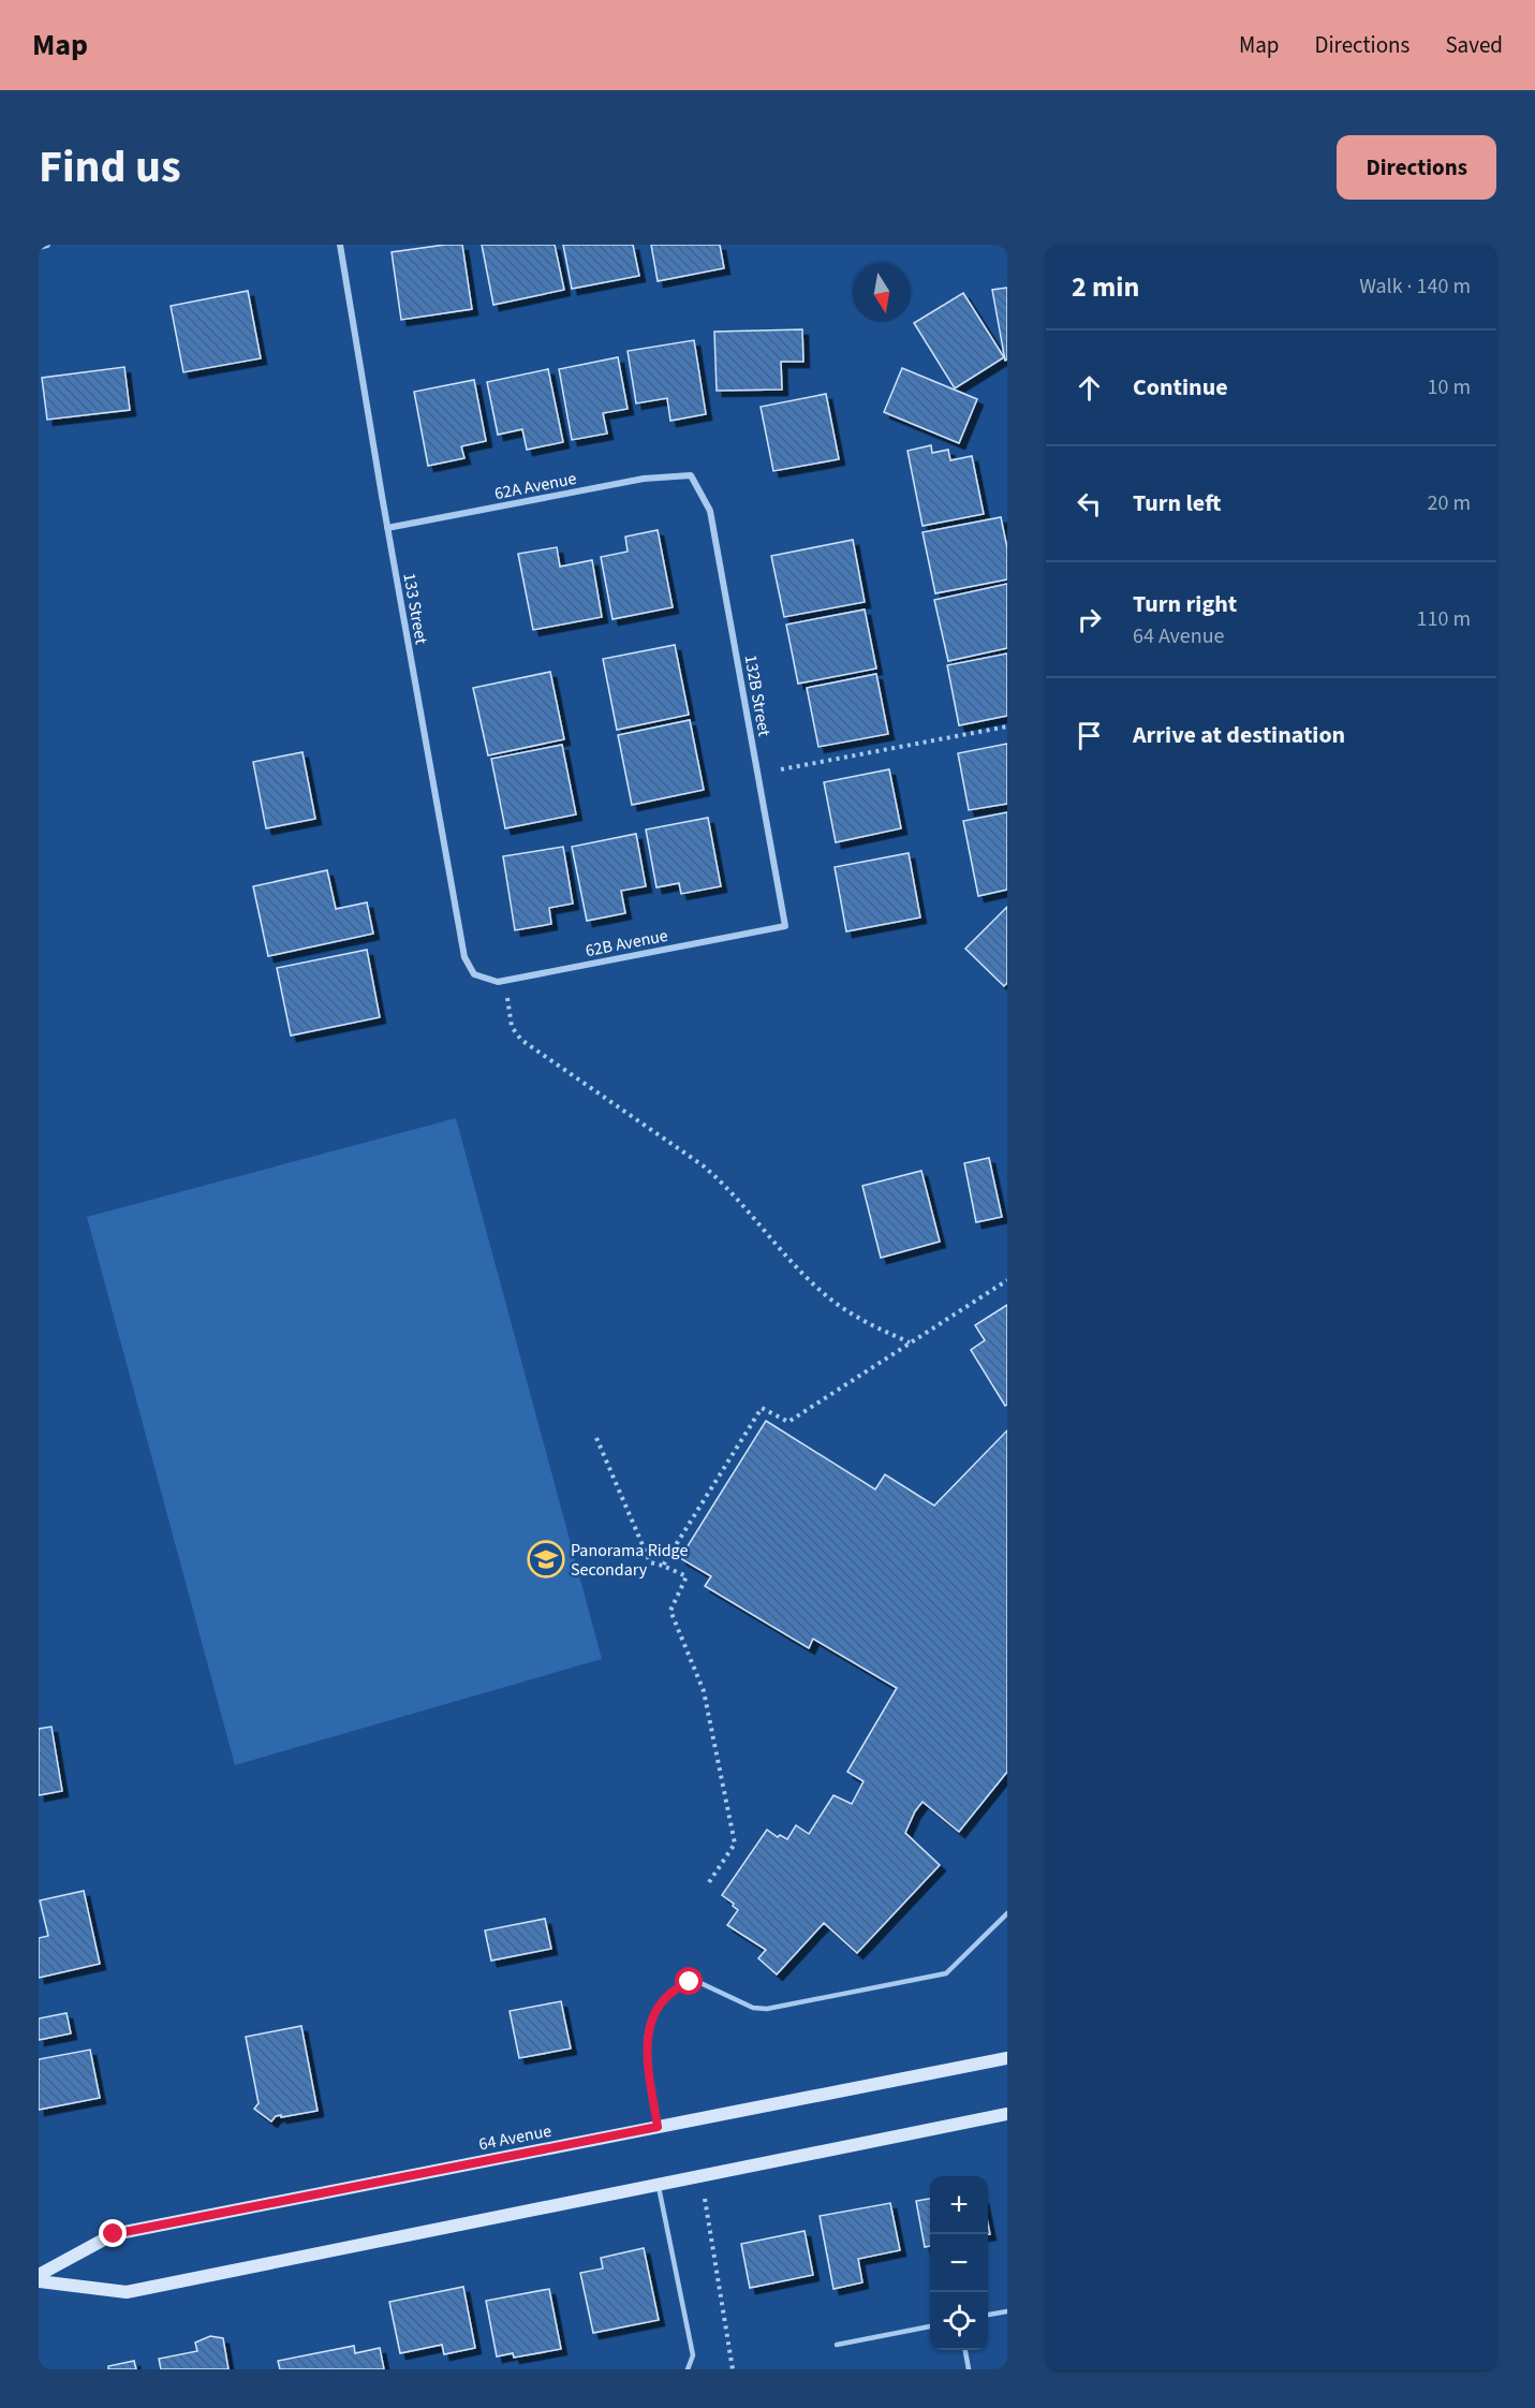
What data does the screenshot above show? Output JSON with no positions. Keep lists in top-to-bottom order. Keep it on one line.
{"streets":{"main road":["64 Avenue"],"street":["62A Avenue","133 Street","132B Street","62B Avenue"]},"crossings":[["62A Avenue","133 Street"],["62A Avenue","132B Street"],["133 Street","62B Avenue"],["132B Street","62B Avenue"]],"places":{"school or university":["Panorama Ridge Secondary"]},"north":"bottom","page":{"header":"Map","nav":["Map","Directions","Saved"],"title":"Find us","buttons":"Directions","heading":["2 min","Walk · 140 m"],"list":[["Continue","10 m"],["Turn left","20 m"],["Turn right","64 Avenue","110 m"],"Arrive at destination"],"map_buttons":["+","−"]}}
